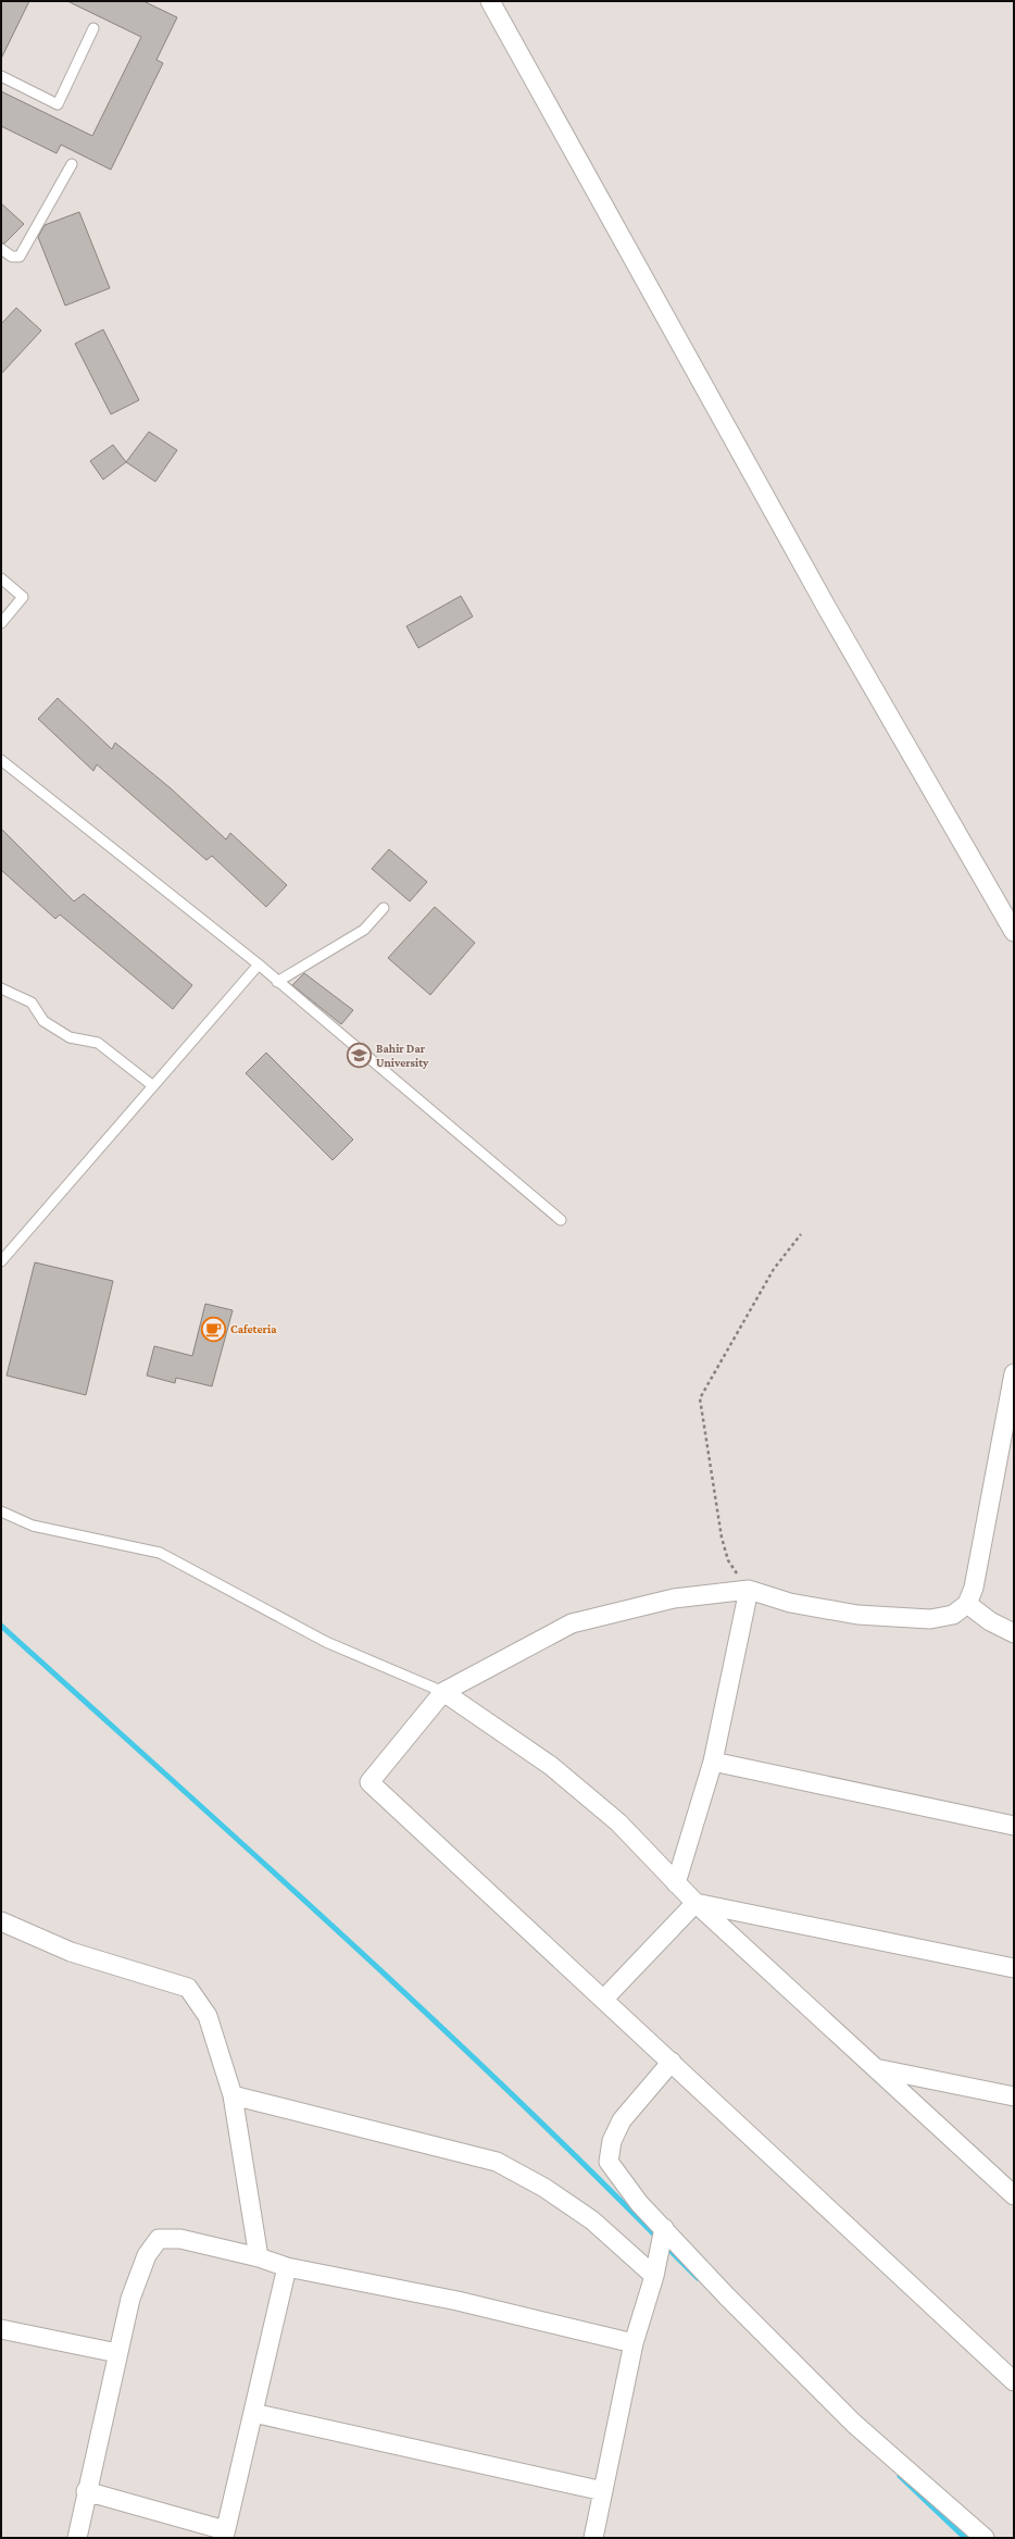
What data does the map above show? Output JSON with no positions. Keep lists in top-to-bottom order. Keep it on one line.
{"places":{"school or university":["Bahir Dar University"],"cafe":["Cafeteria"]}}
